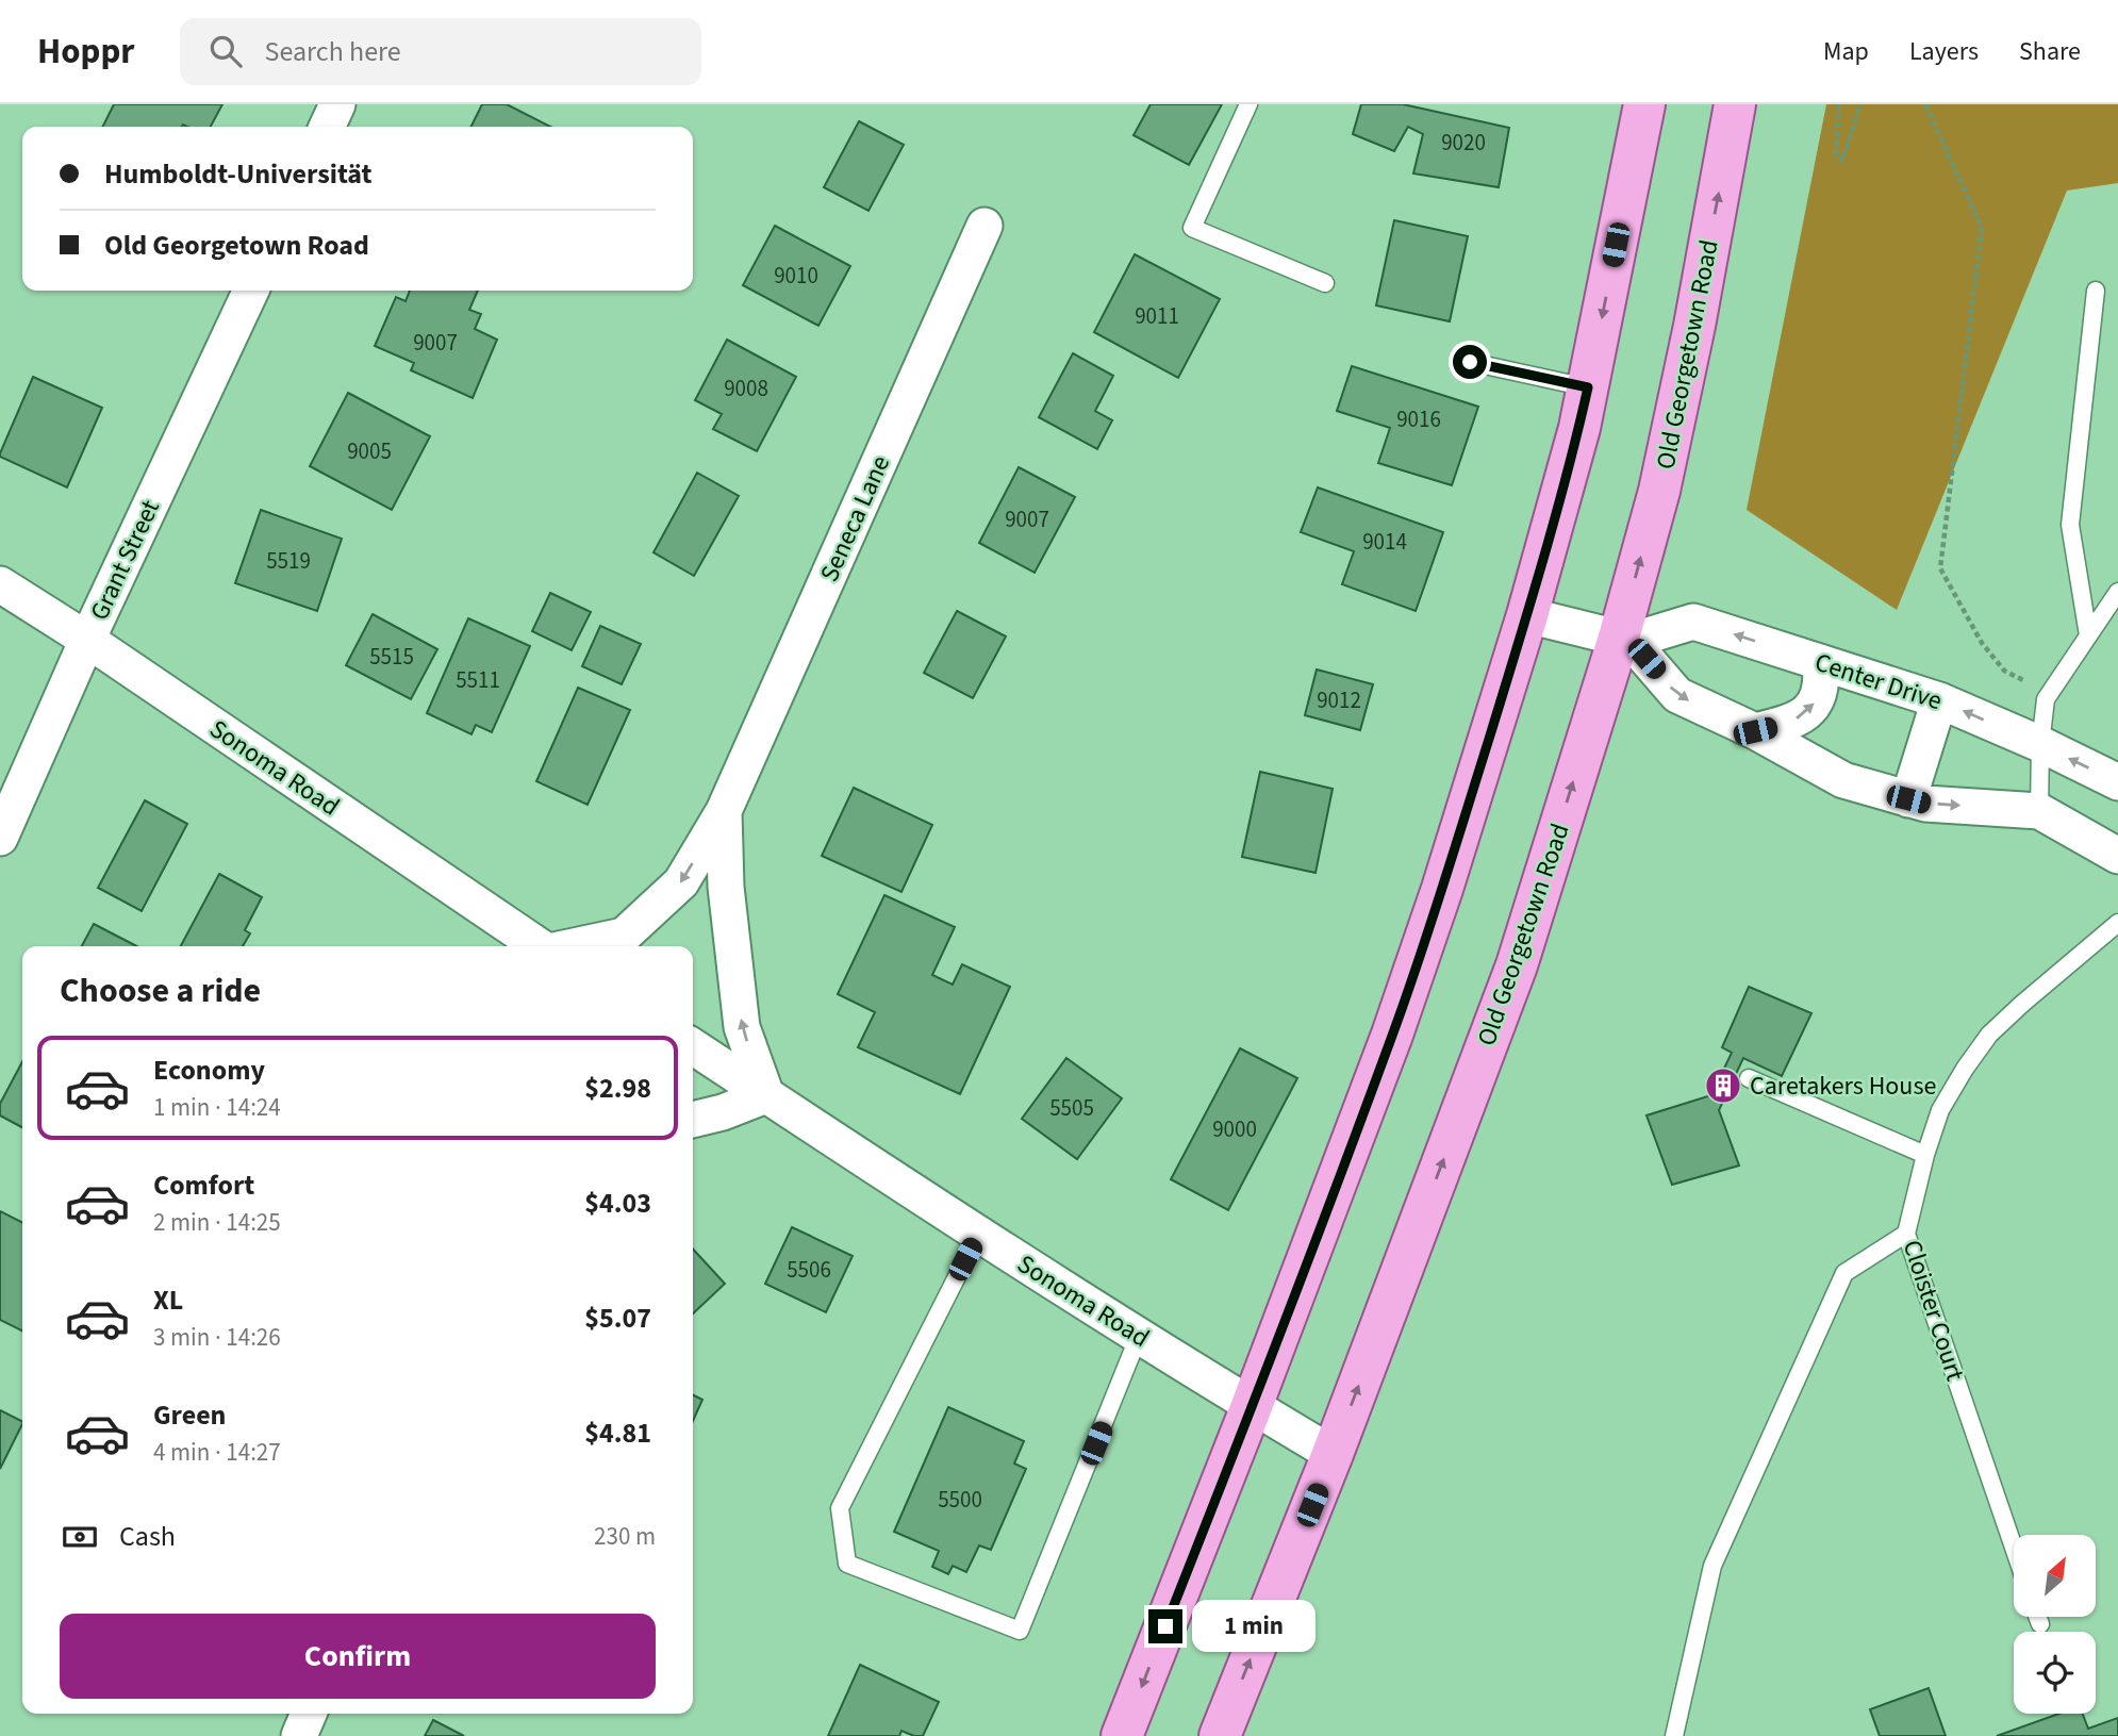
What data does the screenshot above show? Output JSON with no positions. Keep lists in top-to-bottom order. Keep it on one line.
{"streets":{"main road":["Old Georgetown Road"],"street":["Seneca Lane","Grant Street","Center Drive","Sonoma Road"],"lane":["Cloister Court"]},"crossings":[["Old Georgetown Road","Center Drive"],["Old Georgetown Road","Sonoma Road"],["Seneca Lane","Sonoma Road"],["Grant Street","Sonoma Road"]],"places":{"building":["Caretakers House"]},"house_numbers":["9020","9010","9011","9007","9008","9016","9005","9007","9014","5519","5515","5511","9012","5505","9000","5506","5500"],"north":"top right","page":{"header":"Hoppr","search":"Search here","nav":["Map","Layers","Share"],"banner":["Humboldt-Universität","Old Georgetown Road"],"heading":"Choose a ride","list":[{"name":"Economy","note":"1 min · 14:24","value":"$2.98"},{"name":"Comfort","note":"2 min · 14:25","value":"$4.03"},{"name":"XL","note":"3 min · 14:26","value":"$5.07"},{"name":"Green","note":"4 min · 14:27","value":"$4.81"}],"pay":["Cash","230 m"],"buttons":"Confirm","bubble":"1 min"}}
